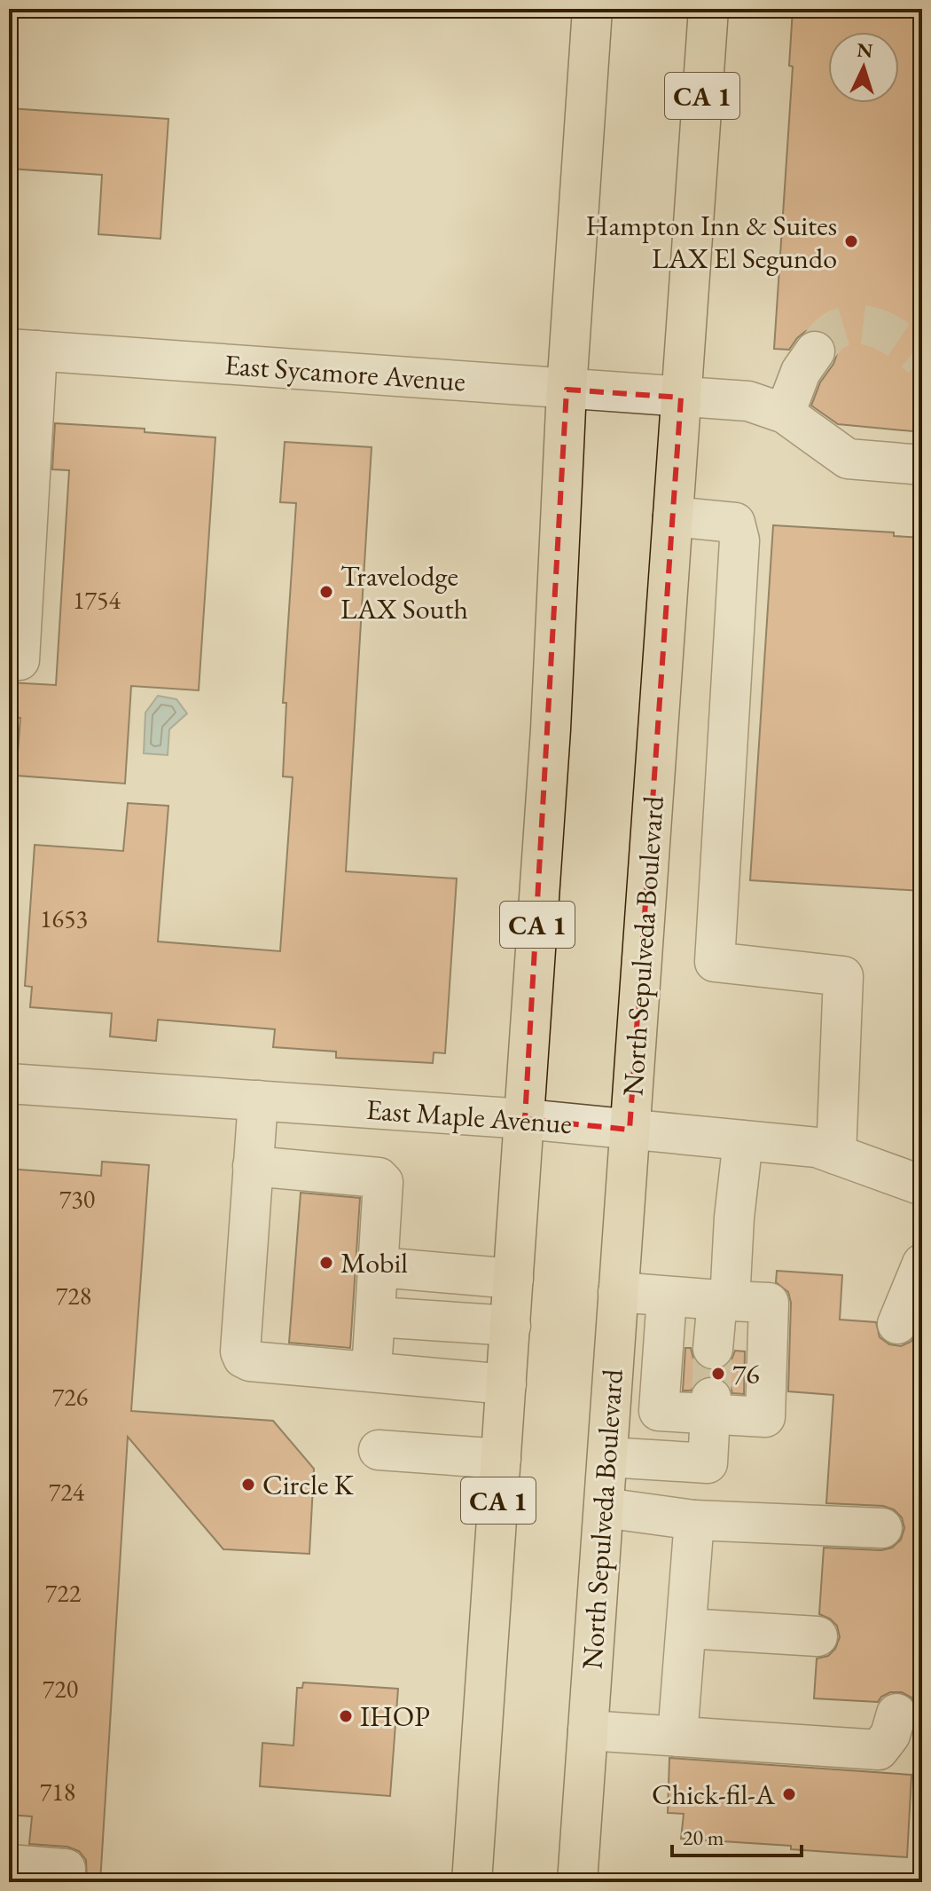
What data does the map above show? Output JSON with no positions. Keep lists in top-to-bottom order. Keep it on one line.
{"streets":{"highway":["CA 1","North Sepulveda Boulevard"],"street":["East Sycamore Avenue","East Maple Avenue"]},"crossings":[["CA 1","East Sycamore Avenue"],["CA 1","East Maple Avenue"],["East Sycamore Avenue","North Sepulveda Boulevard"],["North Sepulveda Boulevard","East Maple Avenue"]],"places":["Hampton Inn & Suites LAX El Segundo","Travelodge LAX South","Mobil","76","Circle K","IHOP","Chick-fil-A"],"house_numbers":["1754","1653","730","728","726","724","722","720","718"],"scale_bar":"20 m","north":"top"}
